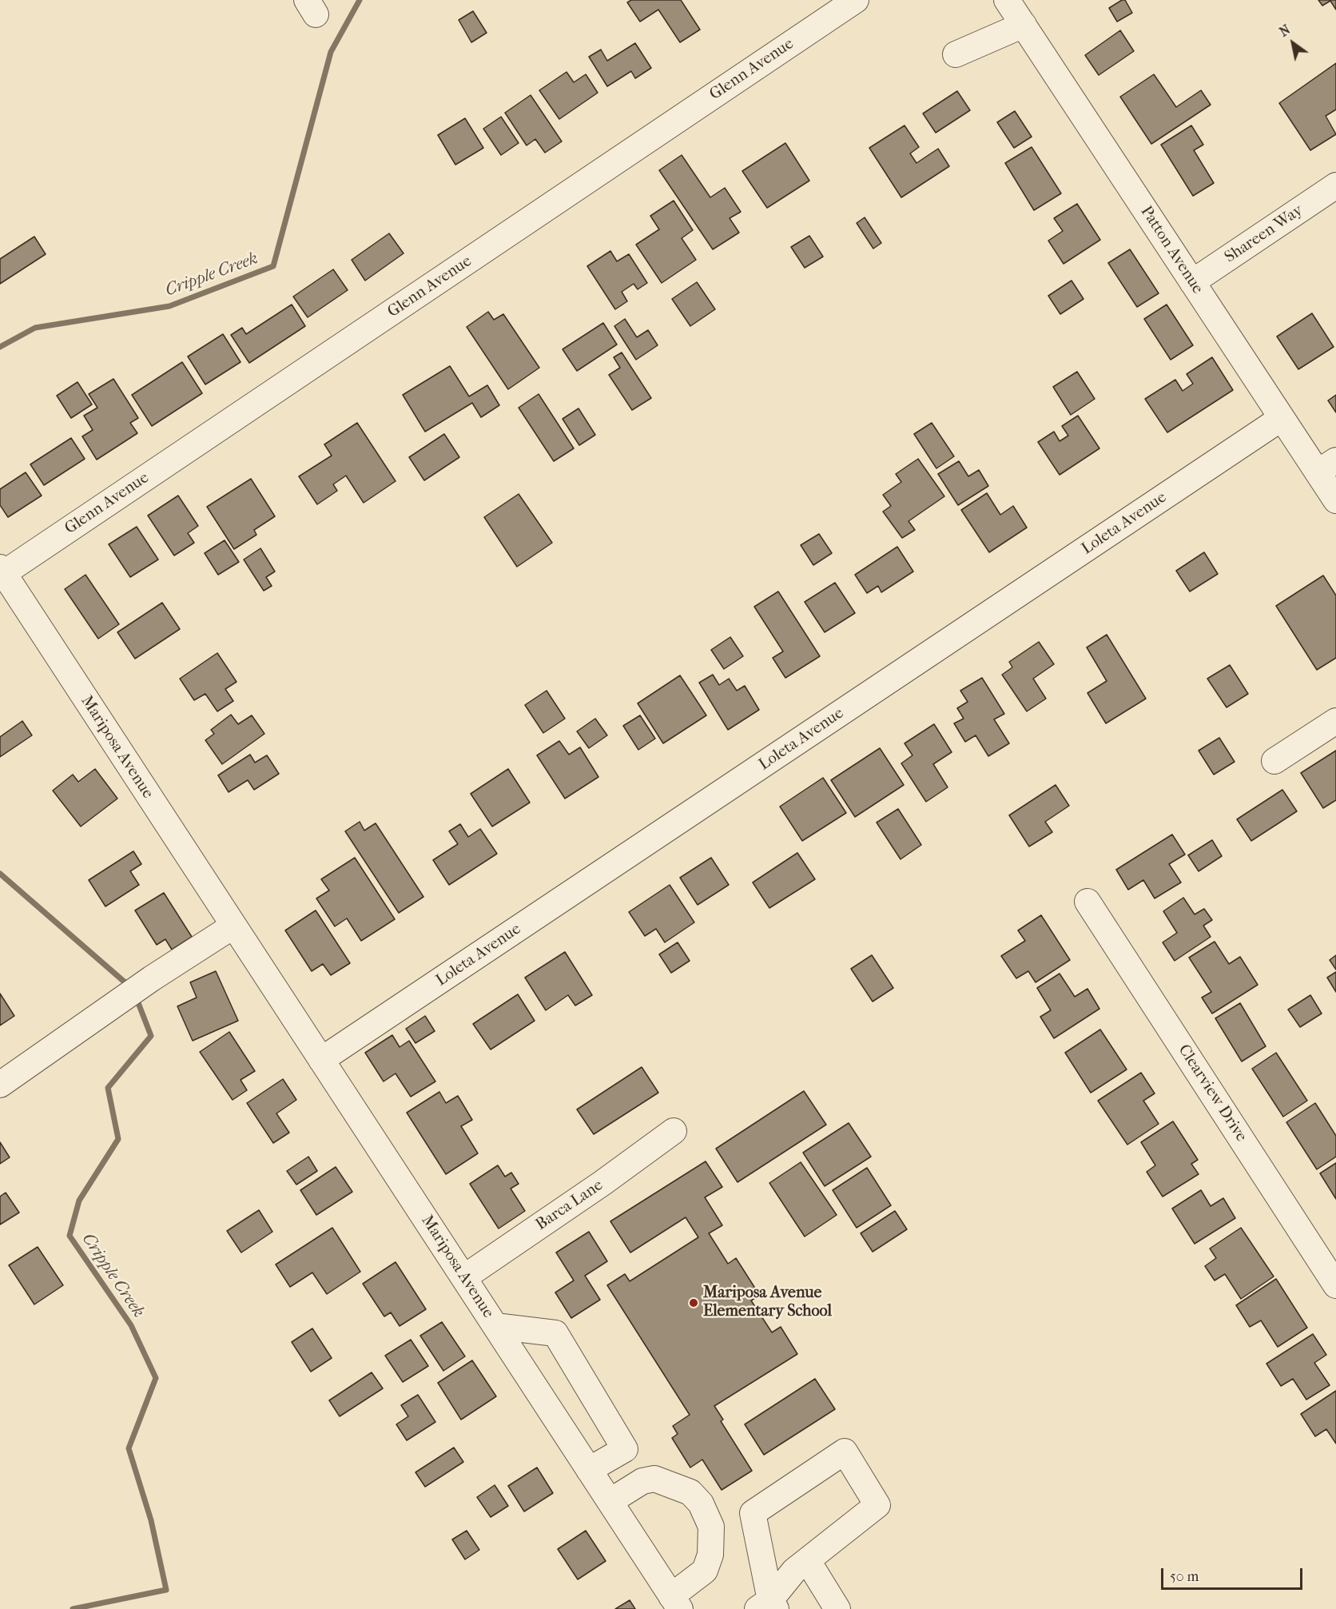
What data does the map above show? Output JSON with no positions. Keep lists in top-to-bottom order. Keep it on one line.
{"streets":{"street":["Glenn Avenue","Shareen Way","Patton Avenue","Loleta Avenue","Mariposa Avenue","Clearview Drive","Barca Lane"]},"crossings":[["Glenn Avenue","Mariposa Avenue"],["Shareen Way","Patton Avenue"],["Patton Avenue","Loleta Avenue"],["Loleta Avenue","Mariposa Avenue"],["Mariposa Avenue","Barca Lane"]],"water":["Cripple Creek"],"places":["Mariposa Avenue Elementary School"],"scale_bar":"50 m","north":"top left"}
